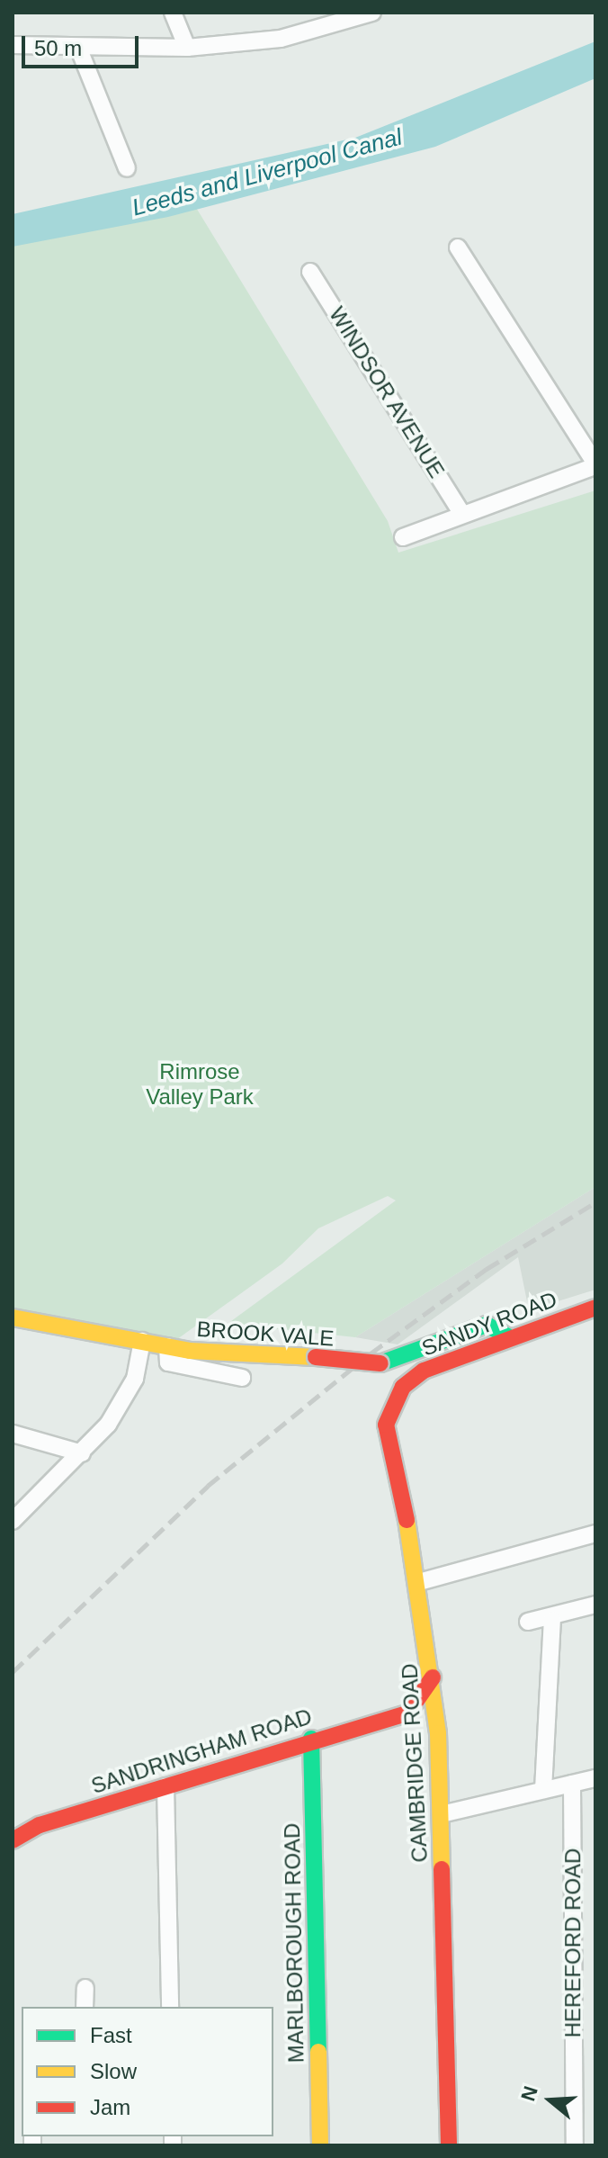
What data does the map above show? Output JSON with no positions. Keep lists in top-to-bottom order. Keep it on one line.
{"streets":{"main road":["SANDY ROAD","BROOK VALE","SANDRINGHAM ROAD","CAMBRIDGE ROAD","MARLBOROUGH ROAD"],"street":["WINDSOR AVENUE","HEREFORD ROAD"]},"crossings":[["SANDY ROAD","BROOK VALE"],["SANDY ROAD","CAMBRIDGE ROAD"],["SANDRINGHAM ROAD","MARLBOROUGH ROAD"]],"water":["Leeds and Liverpool Canal"],"parks":["Rimrose Valley Park"],"legend":["Fast","Slow","Jam"],"scale_bar":"50 m","north":"left"}
